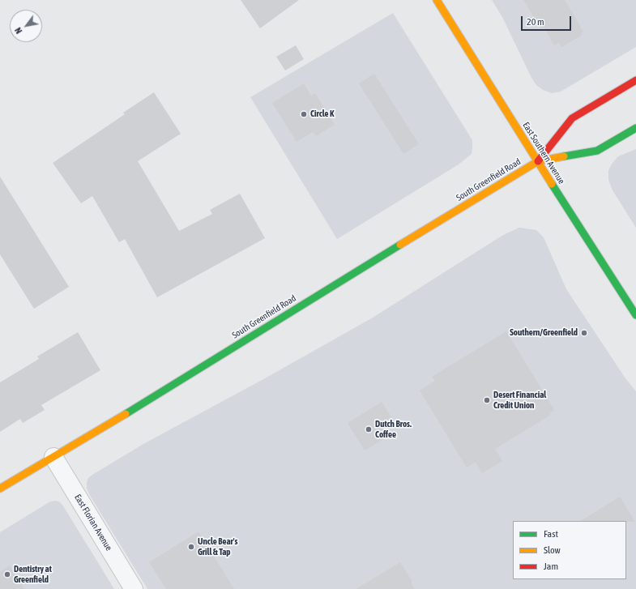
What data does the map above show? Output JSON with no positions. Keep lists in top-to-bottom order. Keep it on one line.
{"streets":{"main road":["East Southern Avenue","South Greenfield Road"],"street":["East Florian Avenue"]},"crossings":[["East Southern Avenue","South Greenfield Road"],["South Greenfield Road","East Florian Avenue"]],"places":["Circle K","Southern/Greenfield","Desert Financial Credit Union","Dutch Bros. Coffee","Uncle Bear's Grill & Tap","Dentistry at Greenfield"],"legend":["Fast","Slow","Jam"],"scale_bar":"20 m","north":"bottom left"}
